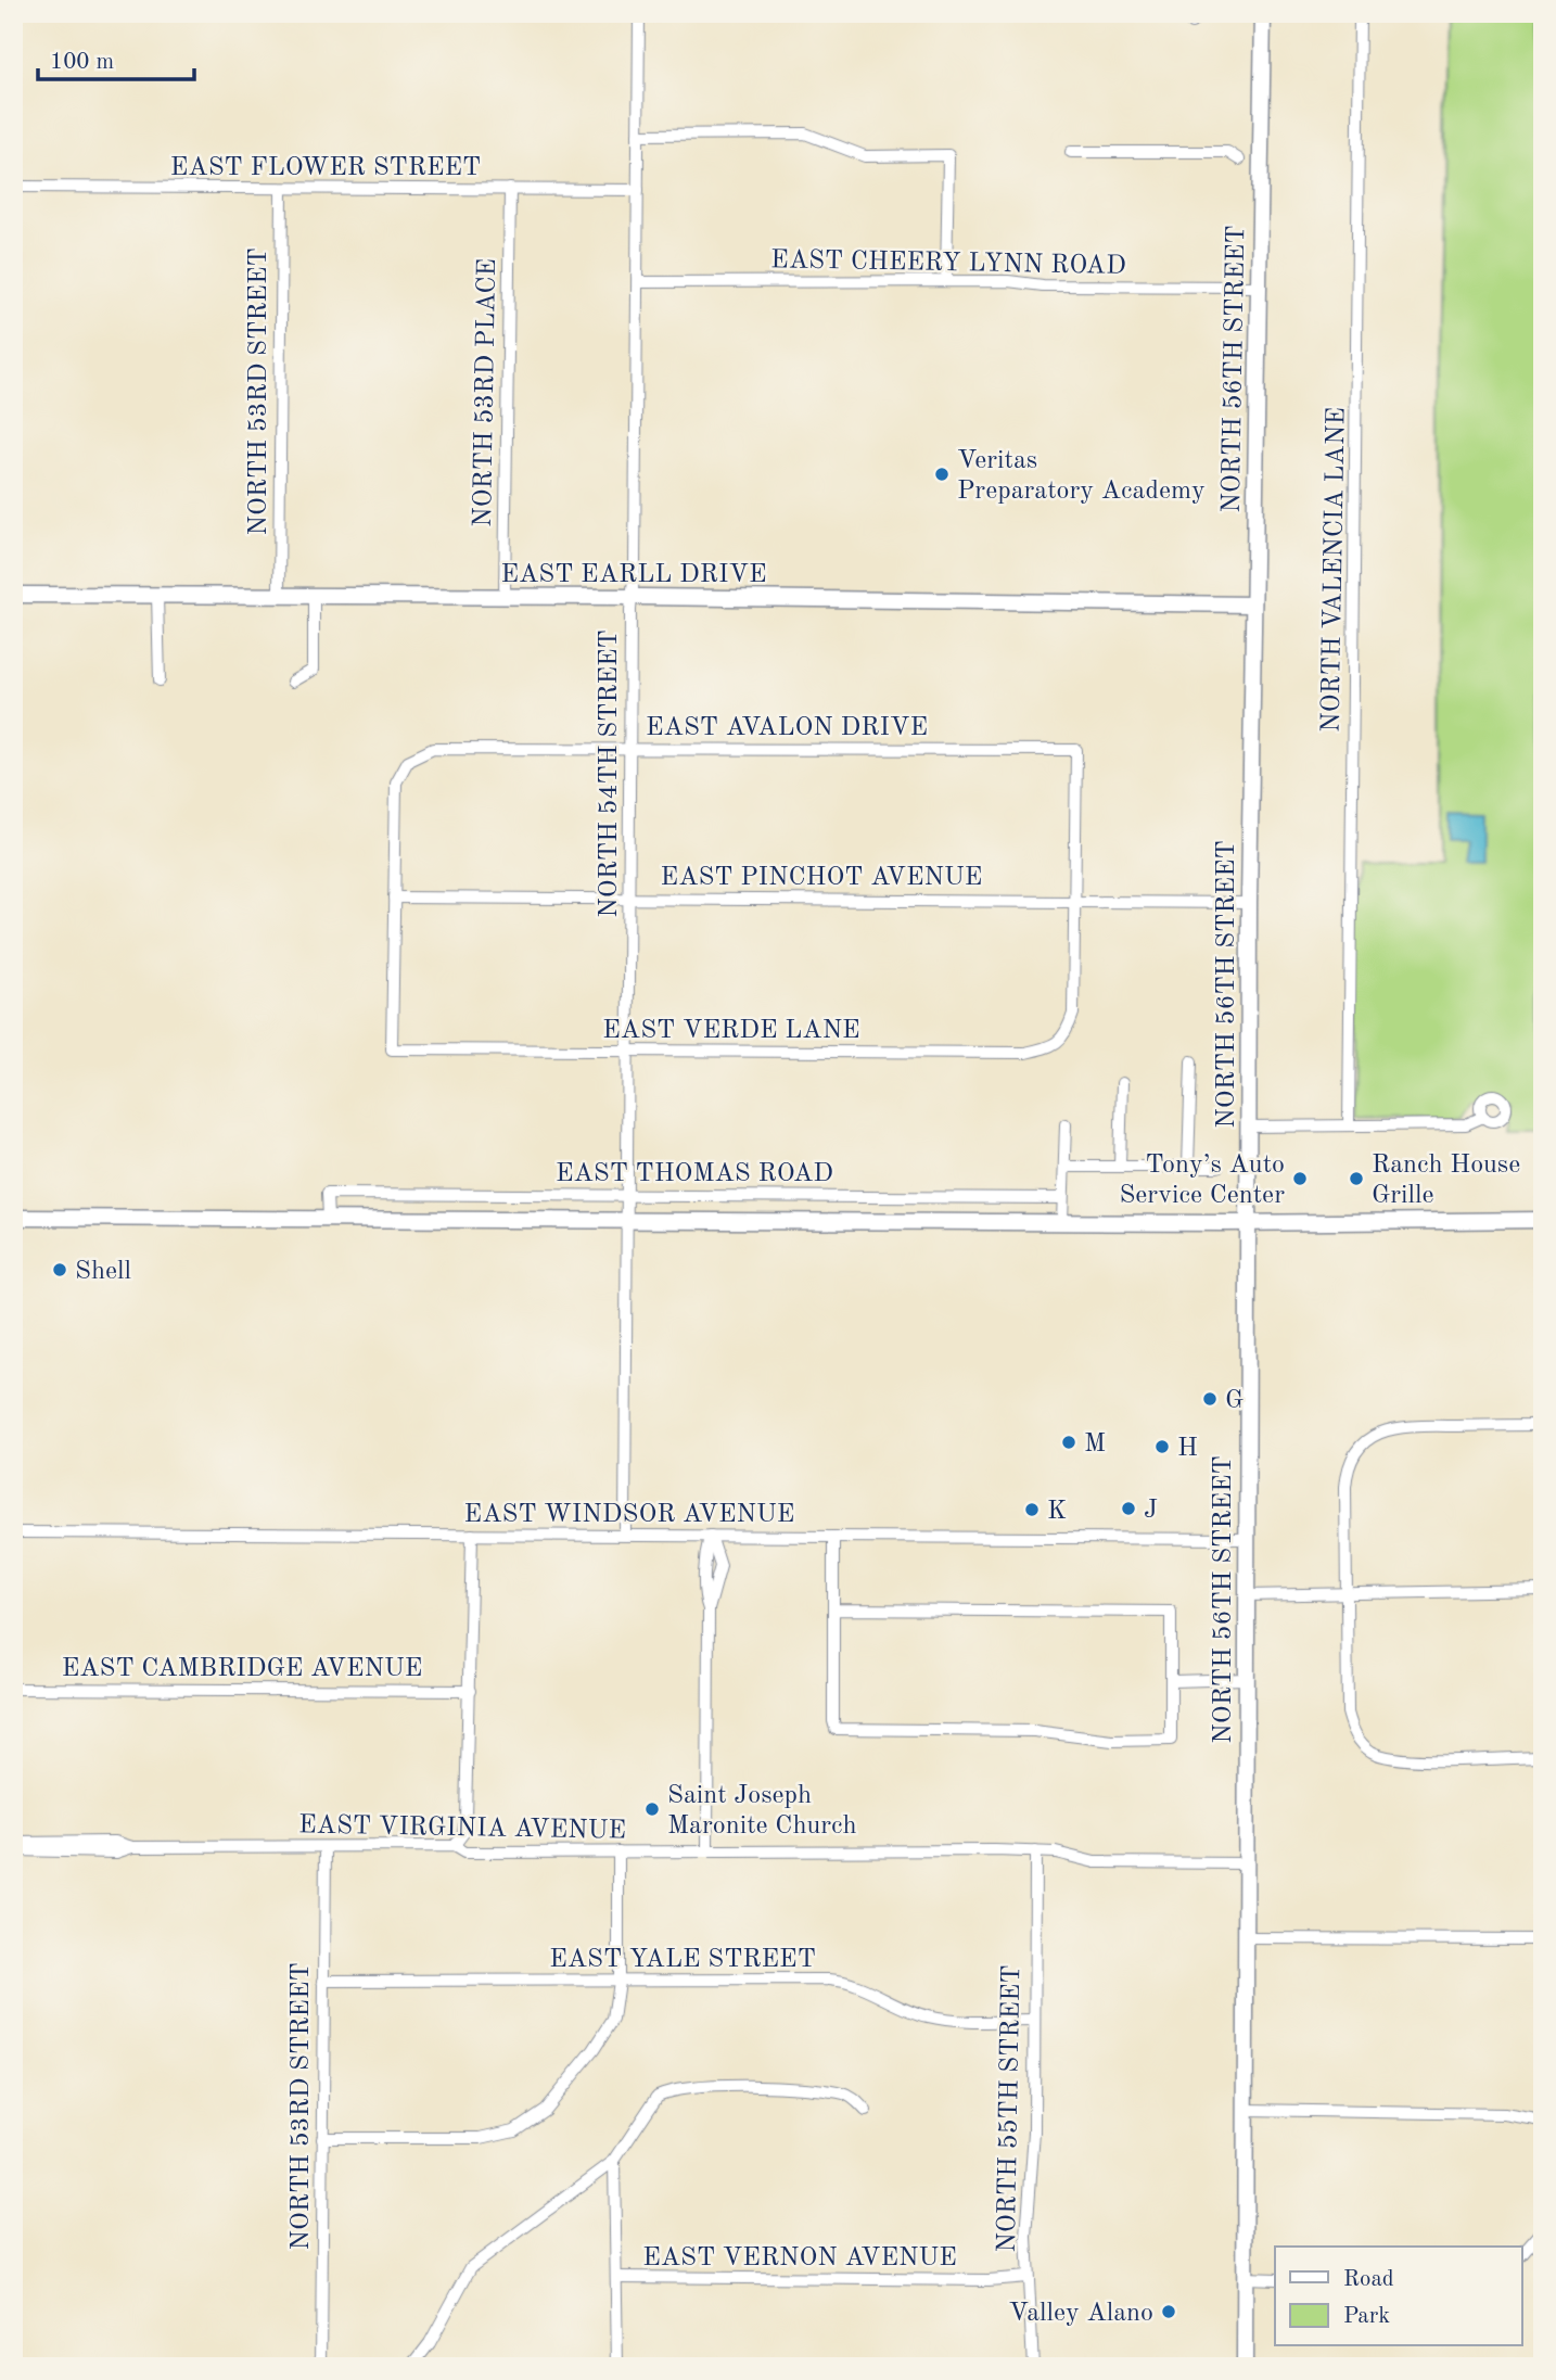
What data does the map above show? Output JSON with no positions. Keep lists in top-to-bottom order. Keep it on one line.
{"streets":{"main road":["NORTH 56TH STREET","EAST EARLL DRIVE","EAST THOMAS ROAD"],"street":["EAST FLOWER STREET","EAST CHEERY LYNN ROAD","NORTH 53RD STREET","NORTH 53RD PLACE","NORTH VALENCIA LANE","EAST AVALON DRIVE","NORTH 54TH STREET","EAST PINCHOT AVENUE","EAST VERDE LANE","EAST WINDSOR AVENUE","EAST CAMBRIDGE AVENUE","EAST VIRGINIA AVENUE","EAST YALE STREET","NORTH 55TH STREET","EAST VERNON AVENUE"]},"crossings":[["EAST FLOWER STREET","NORTH 53RD STREET"],["EAST FLOWER STREET","NORTH 53RD PLACE"],["EAST FLOWER STREET","NORTH 54TH STREET"],["EAST CHEERY LYNN ROAD","NORTH 56TH STREET"],["EAST CHEERY LYNN ROAD","NORTH 54TH STREET"],["NORTH 56TH STREET","EAST EARLL DRIVE"],["NORTH 56TH STREET","EAST PINCHOT AVENUE"],["NORTH 56TH STREET","EAST THOMAS ROAD"],["NORTH 56TH STREET","EAST WINDSOR AVENUE"],["NORTH 56TH STREET","EAST VIRGINIA AVENUE"],["NORTH 53RD STREET","EAST EARLL DRIVE"],["NORTH 53RD STREET","EAST VIRGINIA AVENUE"],["NORTH 53RD STREET","EAST YALE STREET"],["NORTH 53RD PLACE","EAST EARLL DRIVE"],["EAST EARLL DRIVE","NORTH 54TH STREET"],["EAST AVALON DRIVE","NORTH 54TH STREET"],["EAST AVALON DRIVE","EAST PINCHOT AVENUE"],["EAST AVALON DRIVE","EAST VERDE LANE"],["NORTH 54TH STREET","EAST PINCHOT AVENUE"],["NORTH 54TH STREET","EAST VERDE LANE"],["NORTH 54TH STREET","EAST THOMAS ROAD"],["NORTH 54TH STREET","EAST WINDSOR AVENUE"],["EAST PINCHOT AVENUE","EAST VERDE LANE"],["EAST VIRGINIA AVENUE","NORTH 55TH STREET"],["EAST YALE STREET","NORTH 55TH STREET"],["NORTH 55TH STREET","EAST VERNON AVENUE"]],"places":["Veritas Preparatory Academy","Tony’s Auto Service Center","Ranch House Grille","Shell","G","M","H","J","K","Saint Joseph Maronite Church","Valley Alano"],"legend":["Road","Park"],"scale_bar":"100 m"}
